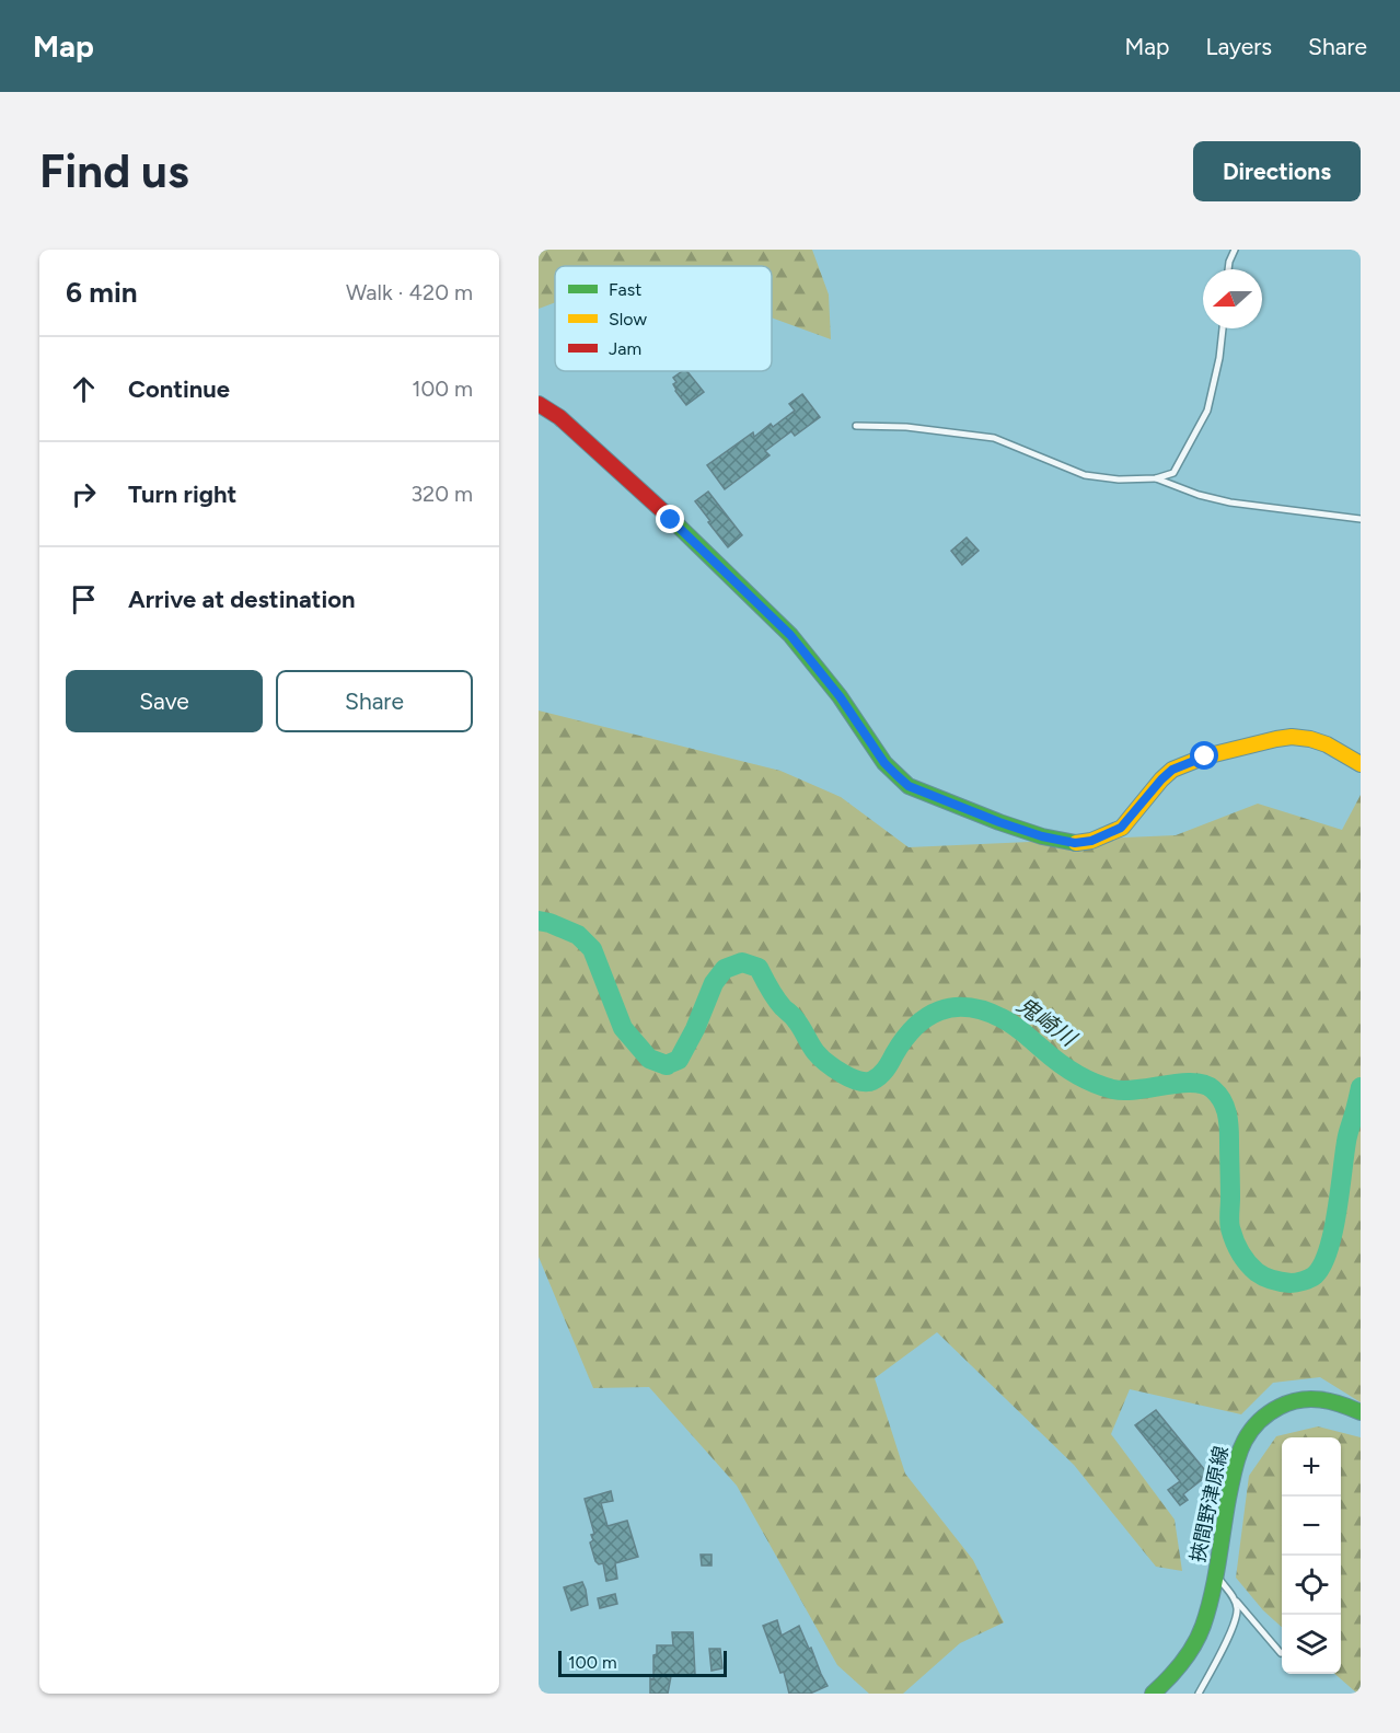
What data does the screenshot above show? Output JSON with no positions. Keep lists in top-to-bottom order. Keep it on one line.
{"streets":{"street":["挾間野津原線"]},"water":["鬼崎川"],"legend":["Fast","Slow","Jam"],"scale_bar":"100 m","north":"left","page":{"header":"Map","nav":["Map","Layers","Share"],"buttons":["Directions",["Save","Share"]],"title":"Find us","heading":["6 min","Walk · 420 m"],"list":[["Continue","100 m"],["Turn right","320 m"],"Arrive at destination"],"map_buttons":["+","−"],"scale":"100 m"}}
